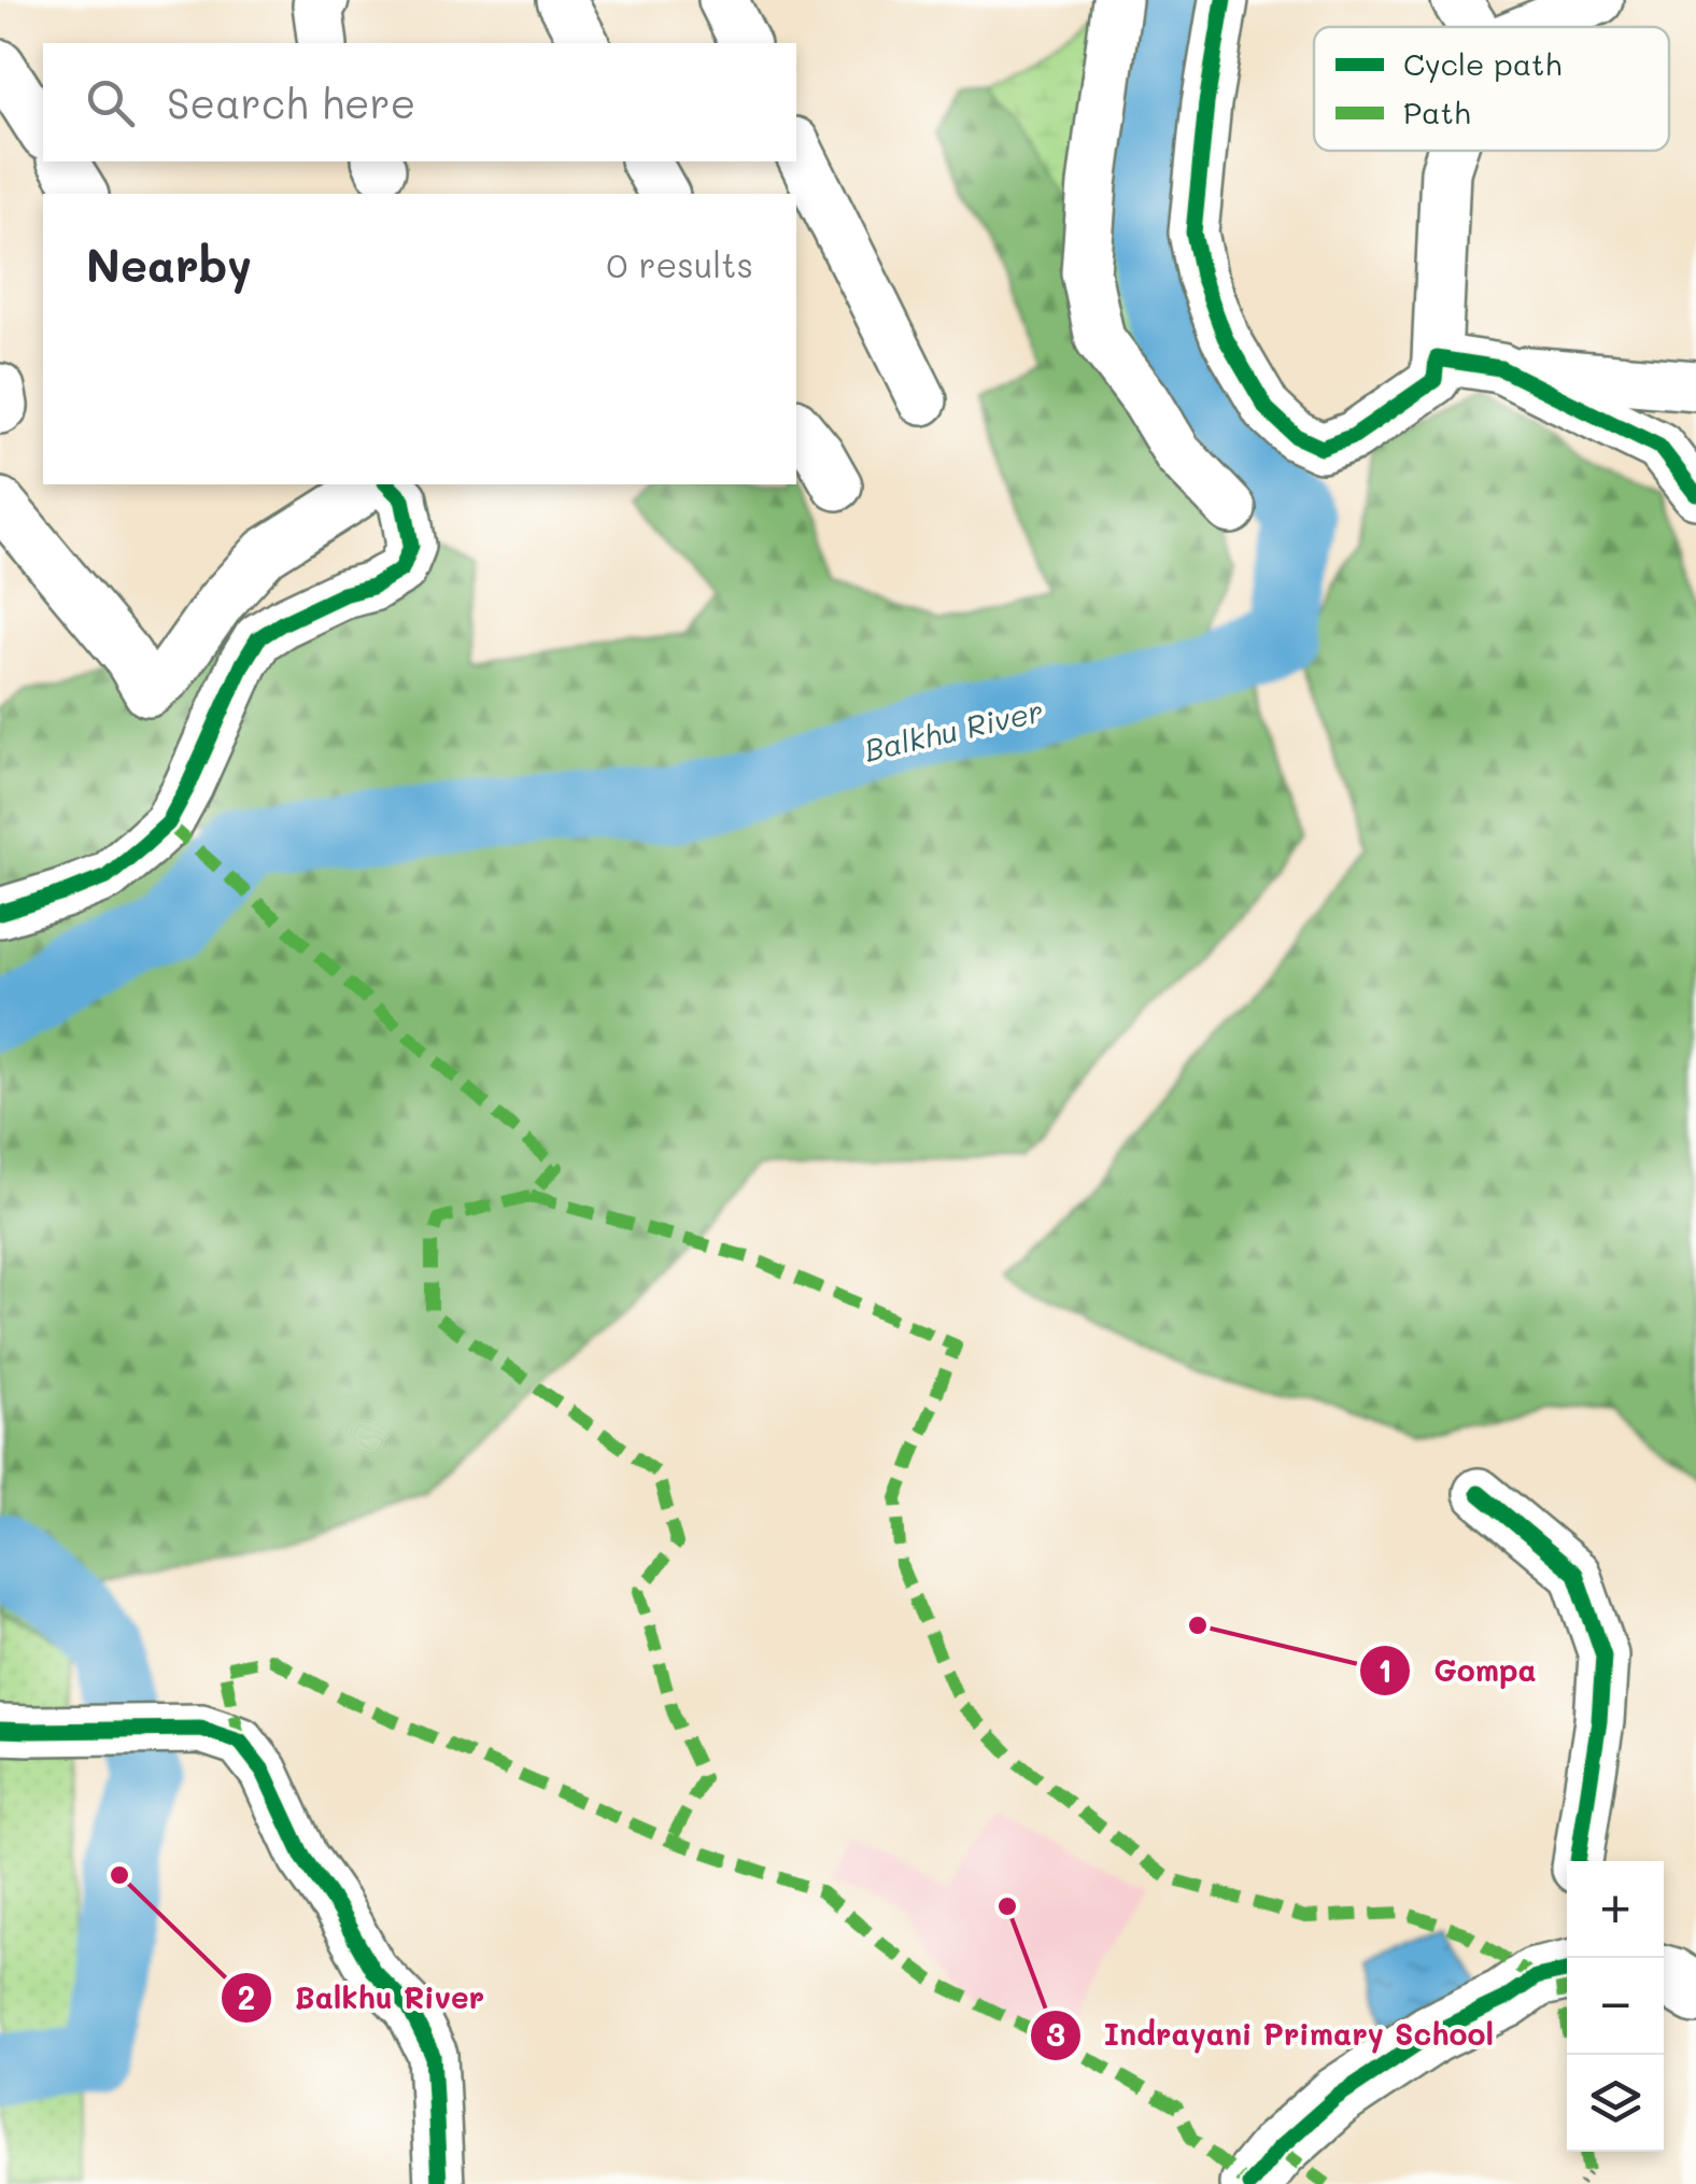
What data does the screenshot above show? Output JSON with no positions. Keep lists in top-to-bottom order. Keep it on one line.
{"water":["Balkhu River"],"places":["Gompa","Balkhu River","Indrayani Primary School"],"legend":["Cycle path","Path"],"page":{"search":"Search here","heading":["Nearby","0 results"],"map_buttons":["+","−"]}}
